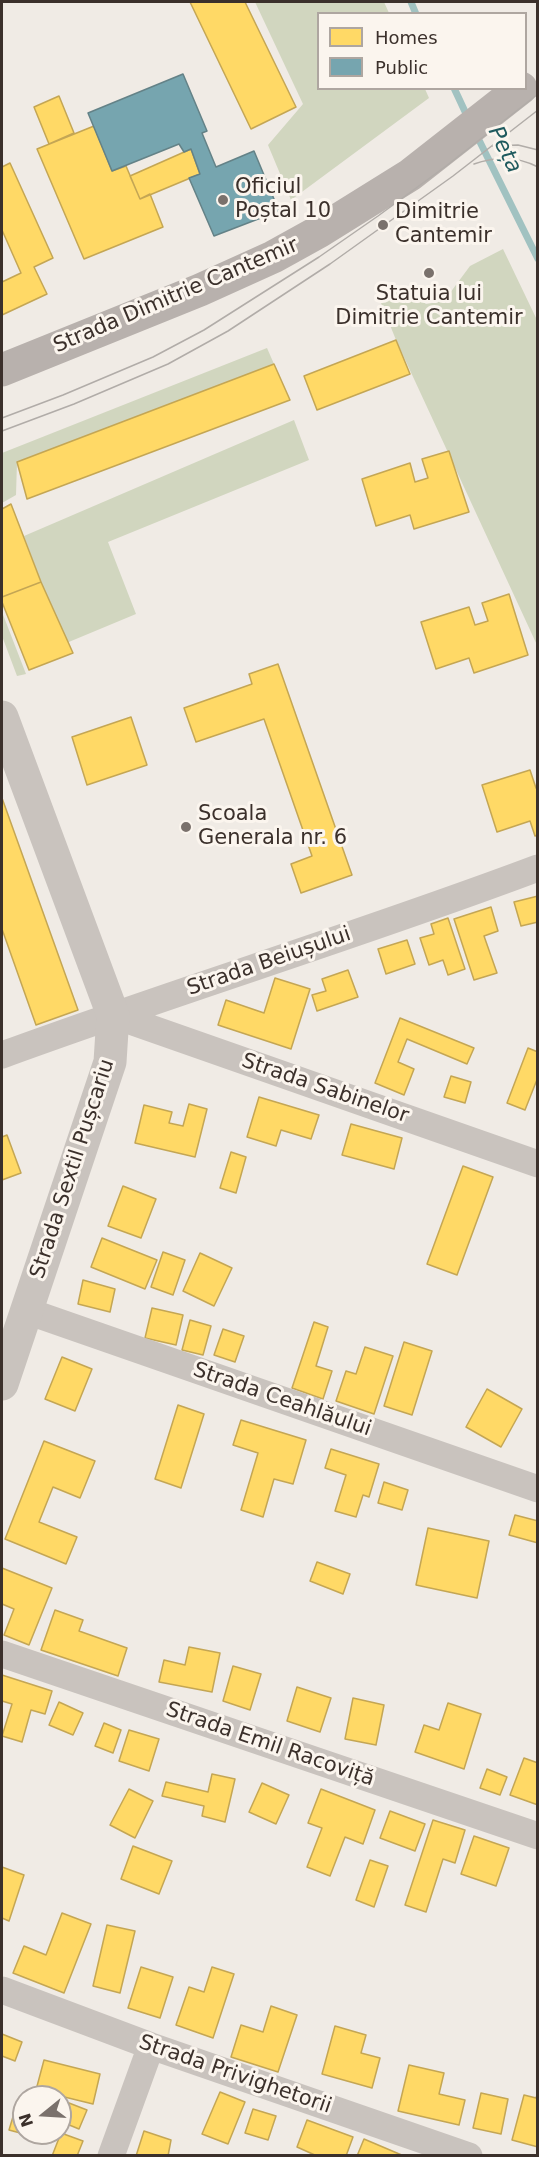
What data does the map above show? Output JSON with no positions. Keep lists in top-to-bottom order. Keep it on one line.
{"streets":{"main road":["Strada Dimitrie Cantemir"],"street":["Strada Beiușului","Strada Sabinelor","Strada Sextil Pușcariu","Strada Ceahlăului","Strada Emil Racoviță","Strada Privighetorii"]},"crossings":[["Strada Beiușului","Strada Sabinelor"],["Strada Beiușului","Strada Sextil Pușcariu"],["Strada Sabinelor","Strada Sextil Pușcariu"],["Strada Sextil Pușcariu","Strada Ceahlăului"]],"water":["Peța"],"places":["Oficiul Poștal 10","Dimitrie Cantemir","Statuia lui Dimitrie Cantemir","Scoala Generala nr. 6"],"legend":["Homes","Public"],"north":"left"}
